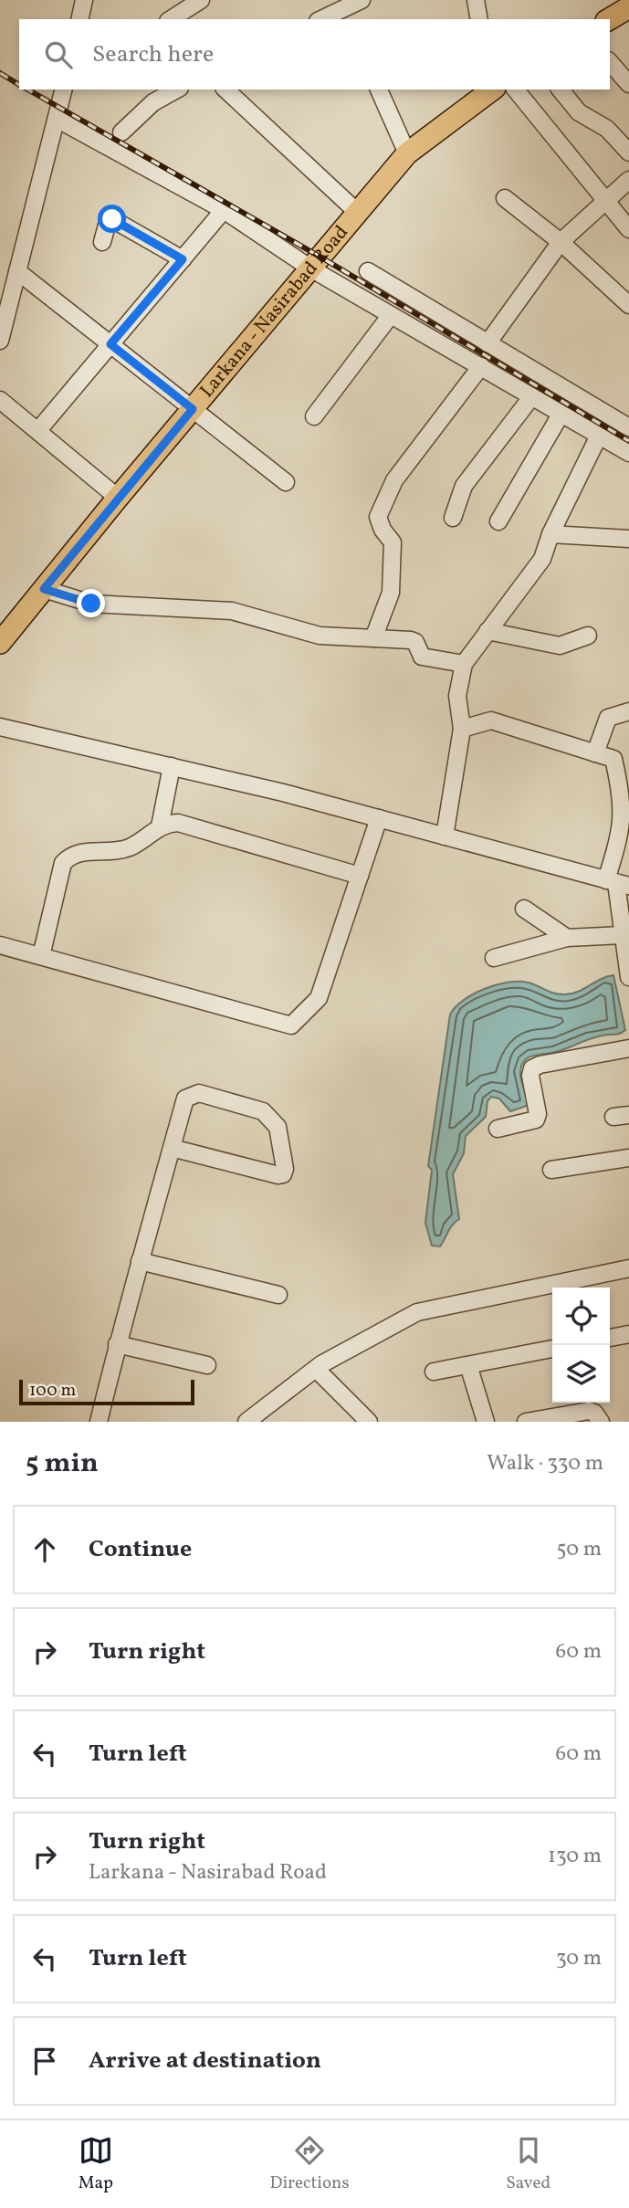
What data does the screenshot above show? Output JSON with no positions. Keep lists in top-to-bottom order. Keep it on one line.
{"streets":{"main road":["Larkana - Nasirabad Road"]},"scale_bar":"100 m","page":{"search":"Search here","scale":"100 m","heading":["5 min","Walk · 330 m"],"list":[["Continue","50 m"],["Turn right","60 m"],["Turn left","60 m"],["Turn right","Larkana - Nasirabad Road","130 m"],["Turn left","30 m"],"Arrive at destination"],"nav":["Map","Directions","Saved"]}}
